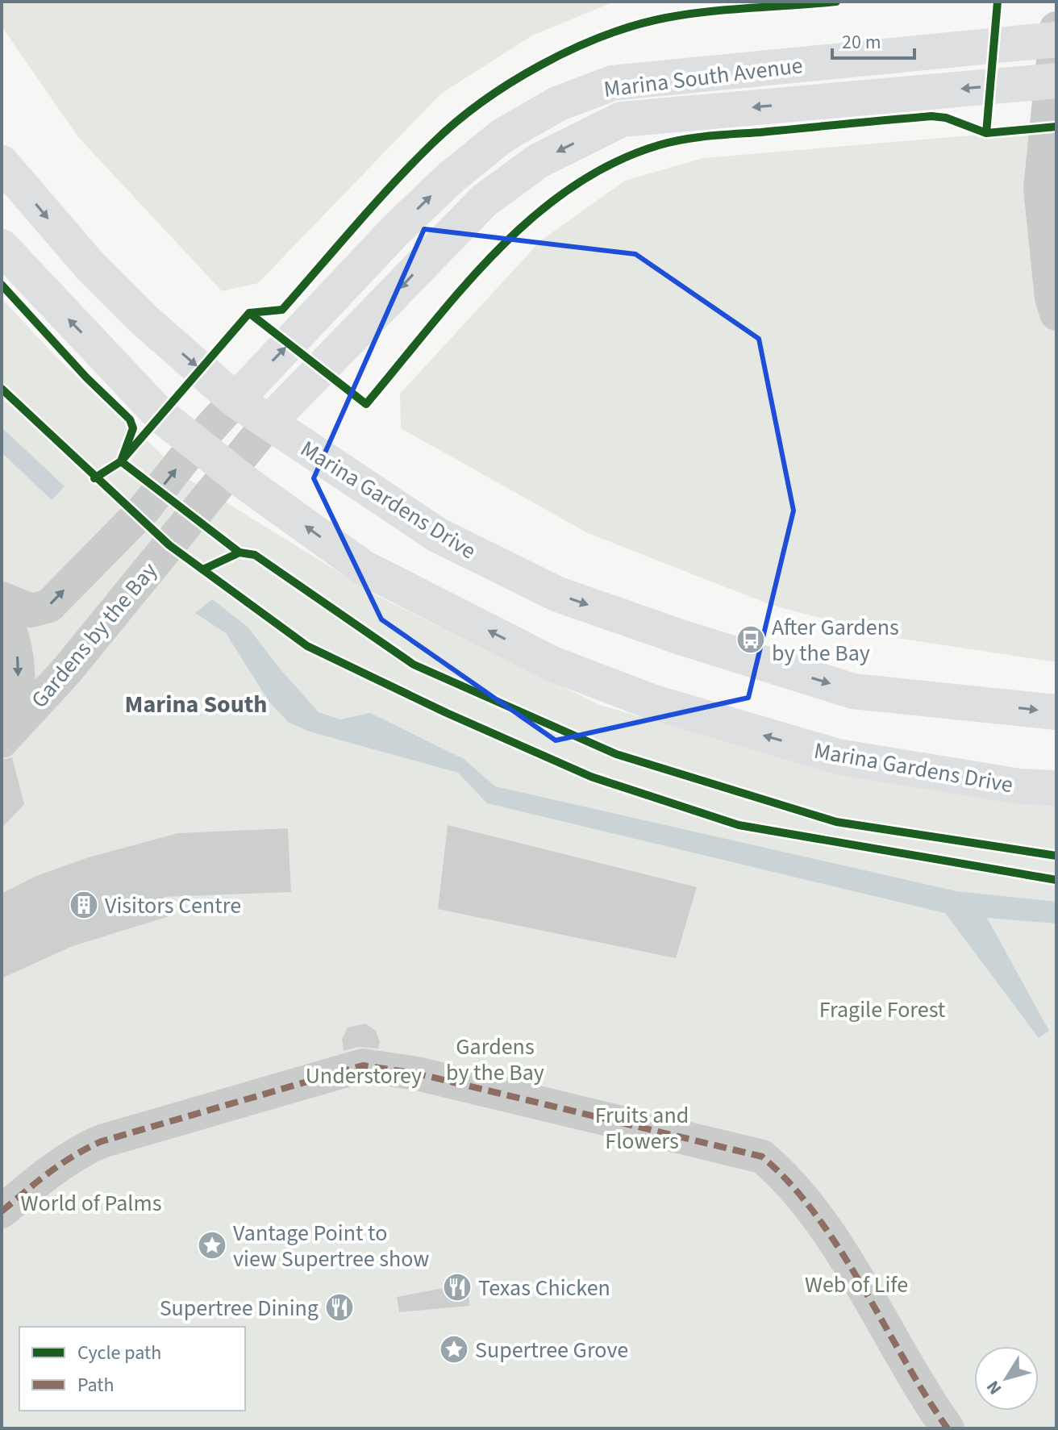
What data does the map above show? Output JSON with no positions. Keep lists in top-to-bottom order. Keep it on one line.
{"streets":{"main road":["Marina South Avenue","Marina Gardens Drive"],"street":["Gardens by the Bay"]},"crossings":[["Marina South Avenue","Marina Gardens Drive"],["Marina South Avenue","Gardens by the Bay"],["Marina Gardens Drive","Gardens by the Bay"]],"districts":["Marina South"],"parks":["Fragile Forest","Gardens by the Bay","Understorey","Fruits and Flowers","World of Palms","Web of Life"],"places":{"bus stop":["After Gardens by the Bay"],"building":["Visitors Centre"],"place":["Vantage Point to view Supertree show","Supertree Grove"],"restaurant":["Texas Chicken","Supertree Dining"]},"legend":["Cycle path","Path"],"scale_bar":"20 m","north":"bottom left"}
